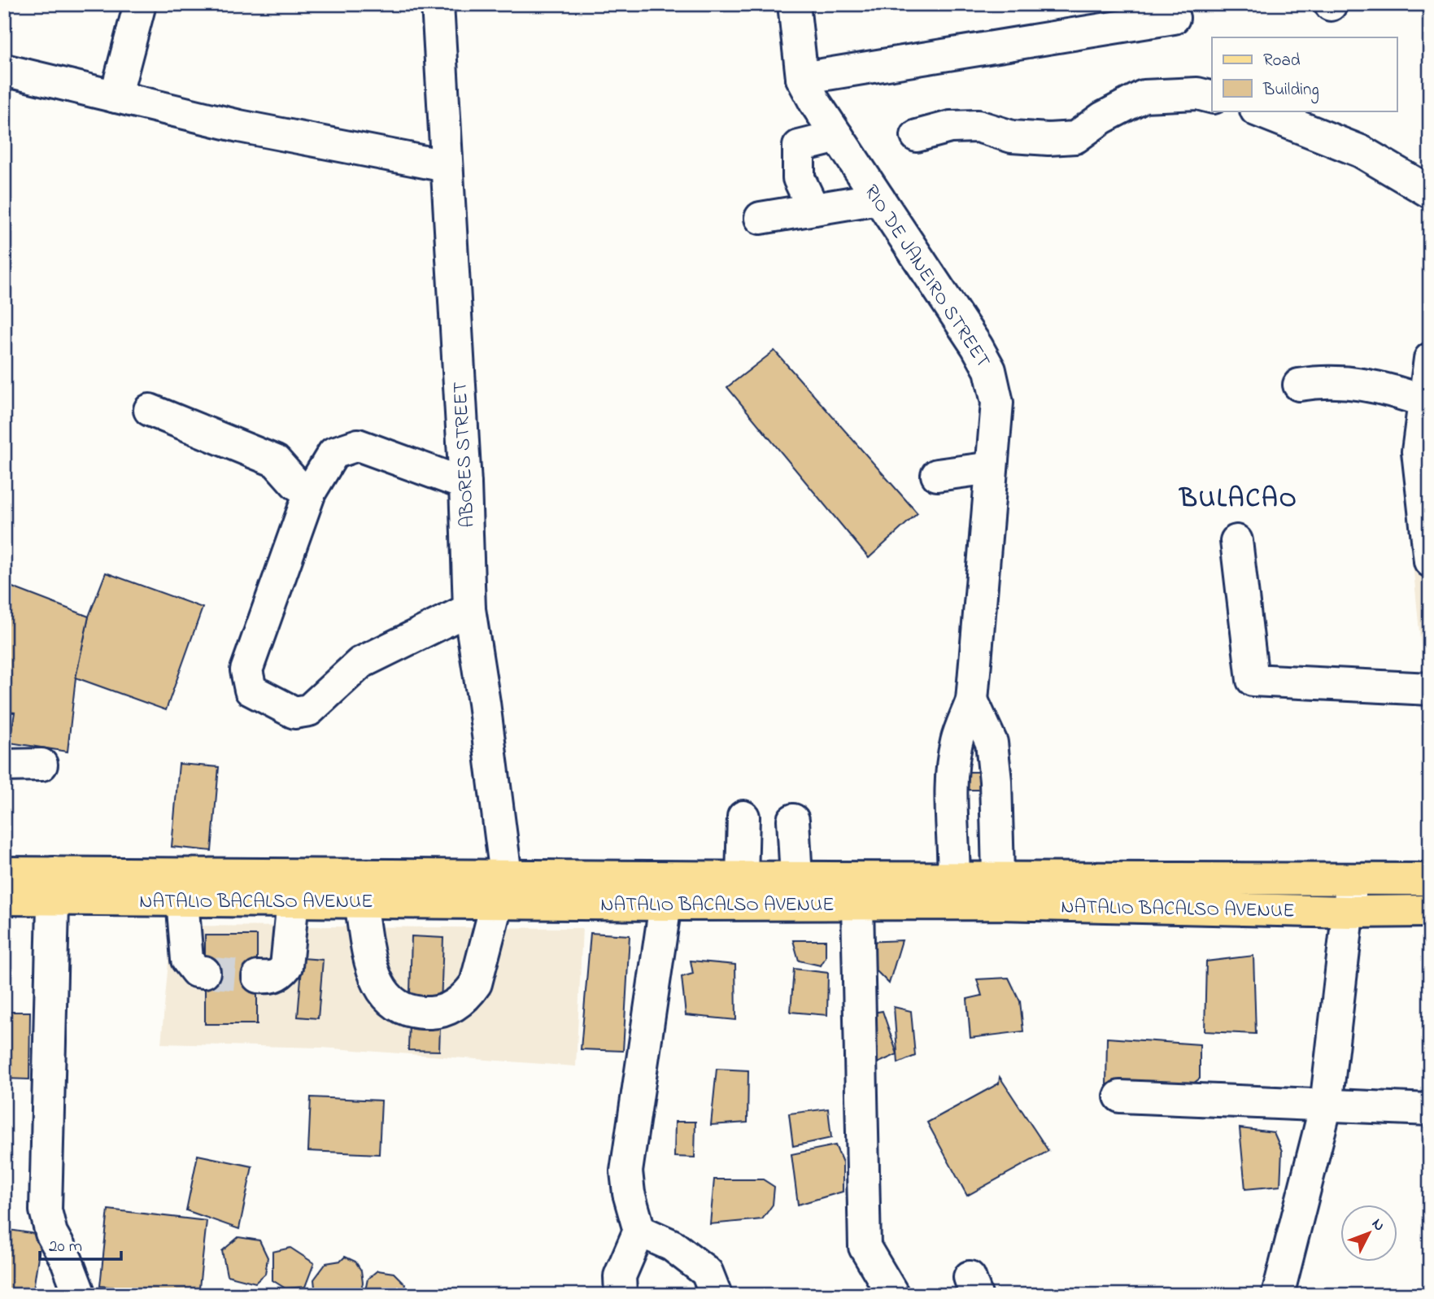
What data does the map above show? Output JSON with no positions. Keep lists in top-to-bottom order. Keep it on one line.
{"streets":{"main road":["NATALIO BACALSO AVENUE"],"street":["RIO DE JANEIRO STREET","ABORES STREET"]},"crossings":[["RIO DE JANEIRO STREET","NATALIO BACALSO AVENUE"],["ABORES STREET","NATALIO BACALSO AVENUE"]],"districts":["BULACAO"],"legend":["Road","Building"],"scale_bar":"20 m","north":"top right"}
